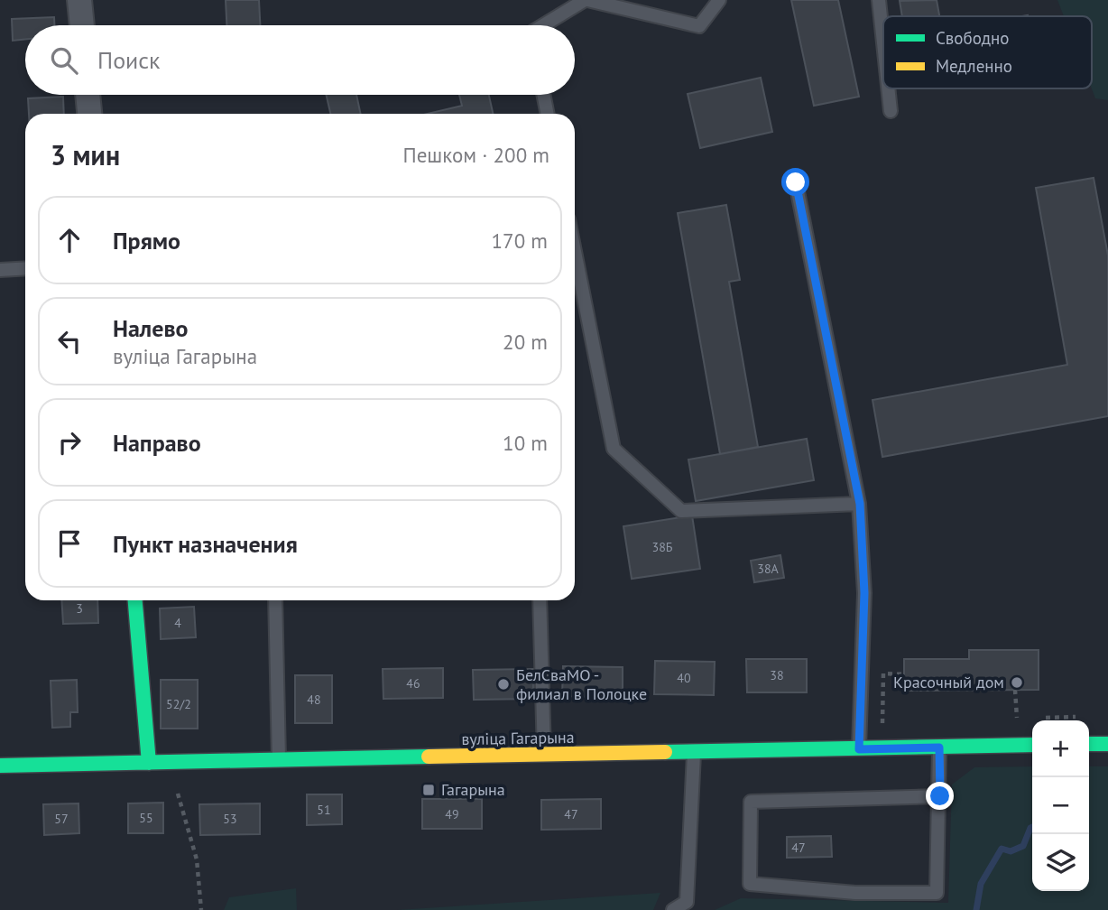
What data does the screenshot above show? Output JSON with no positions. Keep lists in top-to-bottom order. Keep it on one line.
{"streets":{"main road":["вуліца Гагарына"]},"places":{"other":["Красочный дом","БелСваМО - филиал в Полоцке"],"transit":["Гагарына"]},"house_numbers":["38Б","38А","3","4","38","40","46","48","52/2","51","49","47","55","57","53","47"],"legend":["Свободно","Медленно"],"page":{"search":"Поиск","heading":["3 мин","Пешком · 200 m"],"list":[["Прямо","170 m"],["Налево","вуліца Гагарына","20 m"],["Направо","10 m"],"Пункт назначения"],"map_buttons":["+","−"]}}
